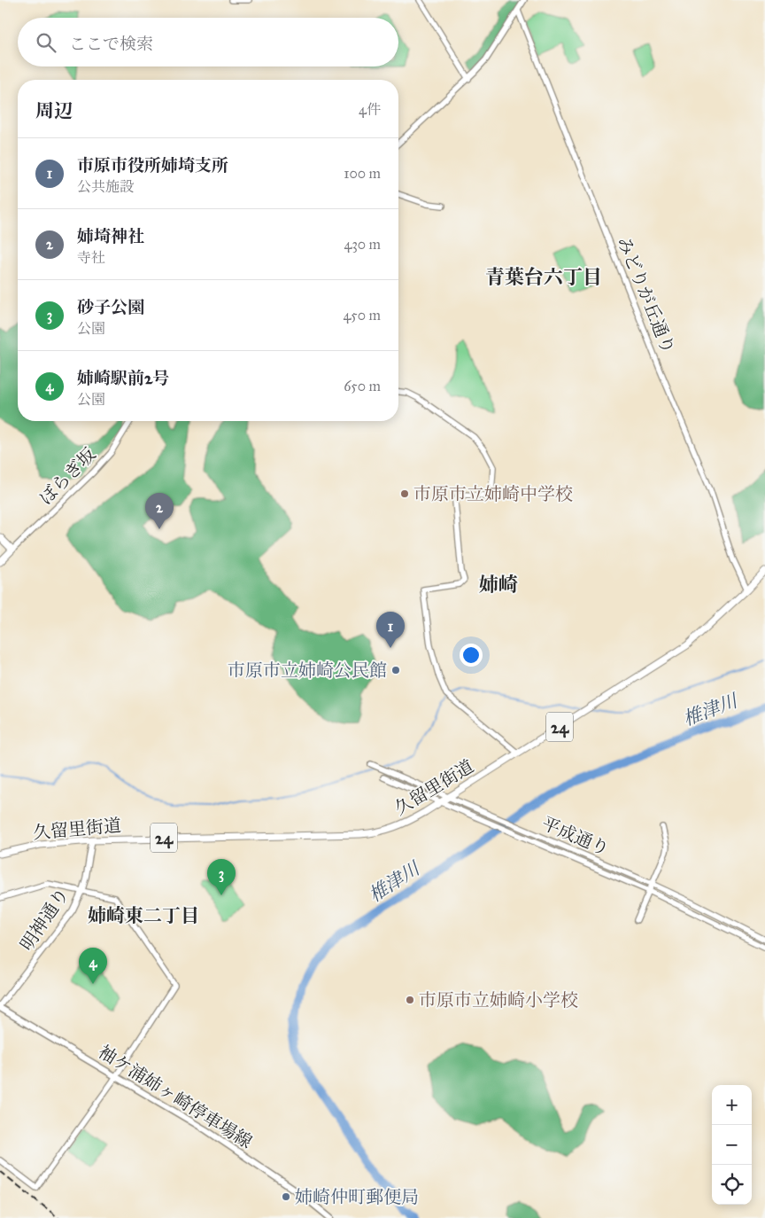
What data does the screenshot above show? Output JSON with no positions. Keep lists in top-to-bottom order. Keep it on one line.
{"streets":{"main road":["24","久留里街道","袖ケ浦姉ヶ崎停車場線"],"street":["みどりが丘通り","ぼらぎ坂","平成通り","明神通り"]},"crossings":[["みどりが丘通り","久留里街道"],["久留里街道","平成通り"],["久留里街道","明神通り"],["明神通り","袖ケ浦姉ヶ崎停車場線"]],"districts":["青葉台六丁目","姉崎","姉崎東二丁目"],"water":["椎津川"],"places":["市原市立姉崎中学校","市原市立姉崎公民館","市原市立姉崎小学校","姉崎仲町郵便局"],"page":{"search":"ここで検索","heading":["周辺","4件"],"list":[{"mark":"1","name":"市原市役所姉埼支所","note":"公共施設","value":"100 m"},{"mark":"2","name":"姉埼神社","note":"寺社","value":"430 m"},{"mark":"3","name":"砂子公園","note":"公園","value":"450 m"},{"mark":"4","name":"姉崎駅前2号","note":"公園","value":"650 m"}],"pins":["2","1","3","4"],"map_buttons":["+","−"]}}
